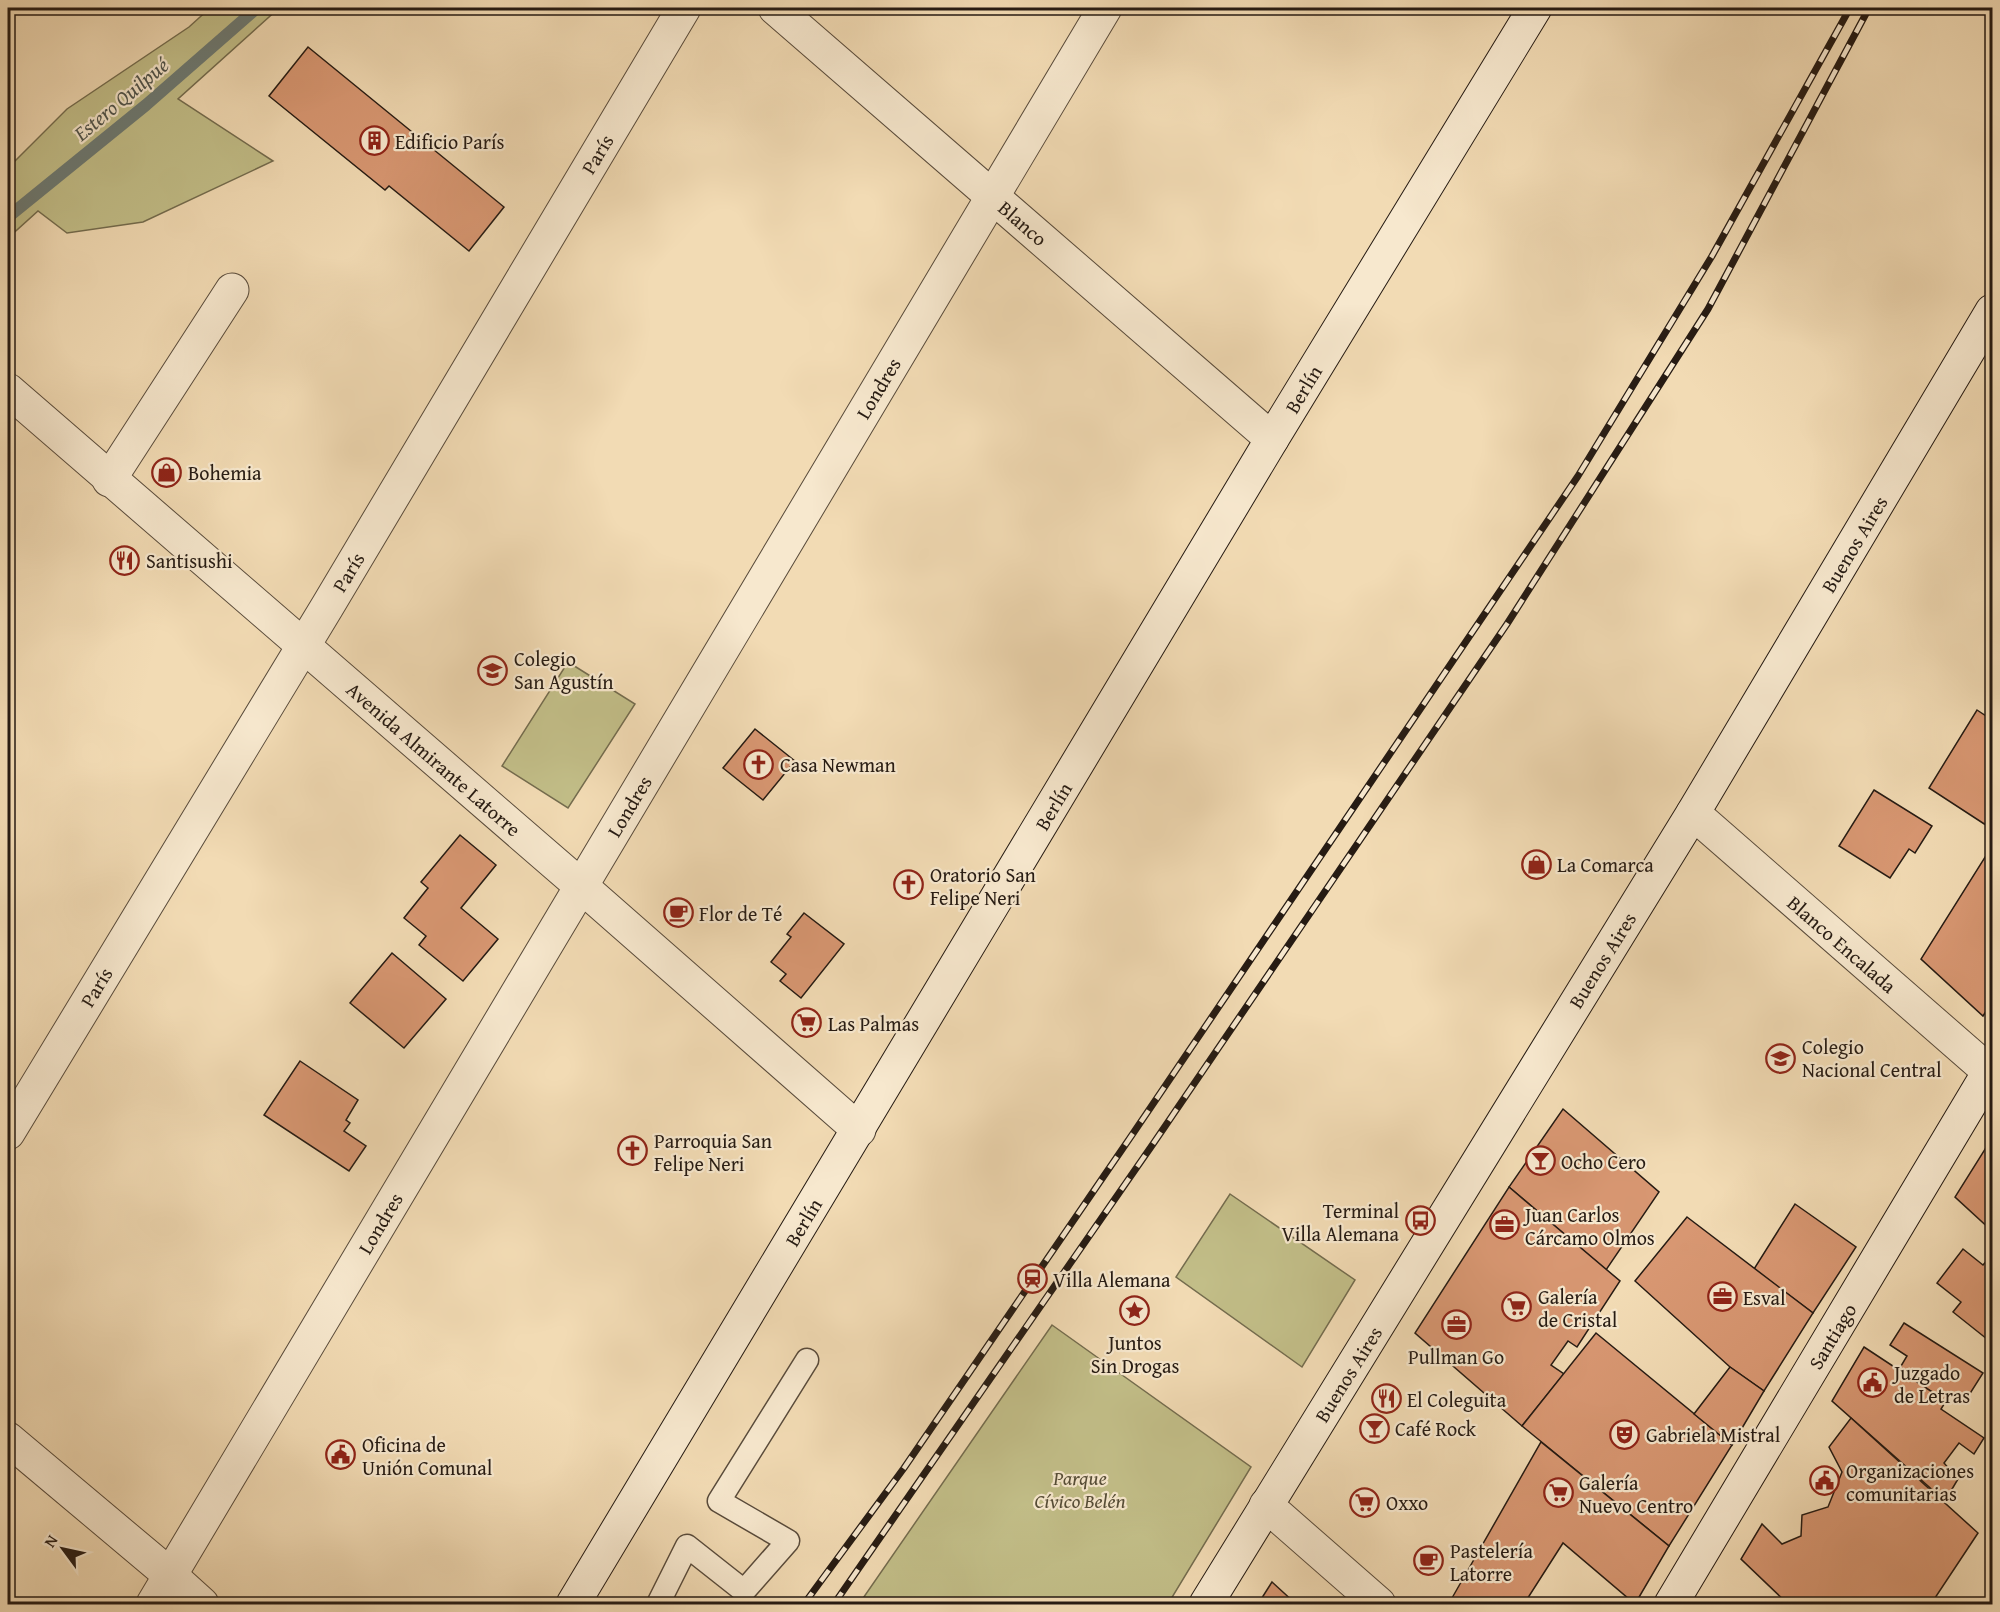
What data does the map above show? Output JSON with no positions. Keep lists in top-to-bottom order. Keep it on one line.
{"streets":{"street":["París","Blanco","Londres","Berlín","Buenos Aires","Avenida Almirante Latorre","Blanco Encalada","Santiago"]},"crossings":[["París","Avenida Almirante Latorre"],["Blanco","Londres"],["Blanco","Berlín"],["Londres","Avenida Almirante Latorre"],["Berlín","Avenida Almirante Latorre"],["Buenos Aires","Blanco Encalada"],["Blanco Encalada","Santiago"]],"water":["Estero Quilpué"],"parks":["Parque Cívico Belén"],"places":{"building":["Edificio París"],"shop":["Bohemia","La Comarca"],"restaurant":["Santisushi","El Coleguita"],"school or university":["Colegio San Agustín","Colegio Nacional Central"],"church":["Casa Newman","Oratorio San Felipe Neri","Parroquia San Felipe Neri"],"cafe":["Flor de Té","Pastelería Latorre"],"supermarket":["Las Palmas","Galería de Cristal","Galería Nuevo Centro","Oxxo"],"bar":["Ocho Cero","Café Rock"],"bus stop":["Terminal Villa Alemana"],"office":["Juan Carlos Cárcamo Olmos","Esval","Pullman Go"],"station":["Villa Alemana"],"place":["Juntos Sin Drogas"],"public building":["Juzgado de Letras","Oficina de Unión Comunal","Organizaciones comunitarias"],"theatre":["Gabriela Mistral"]},"north":"top left"}
